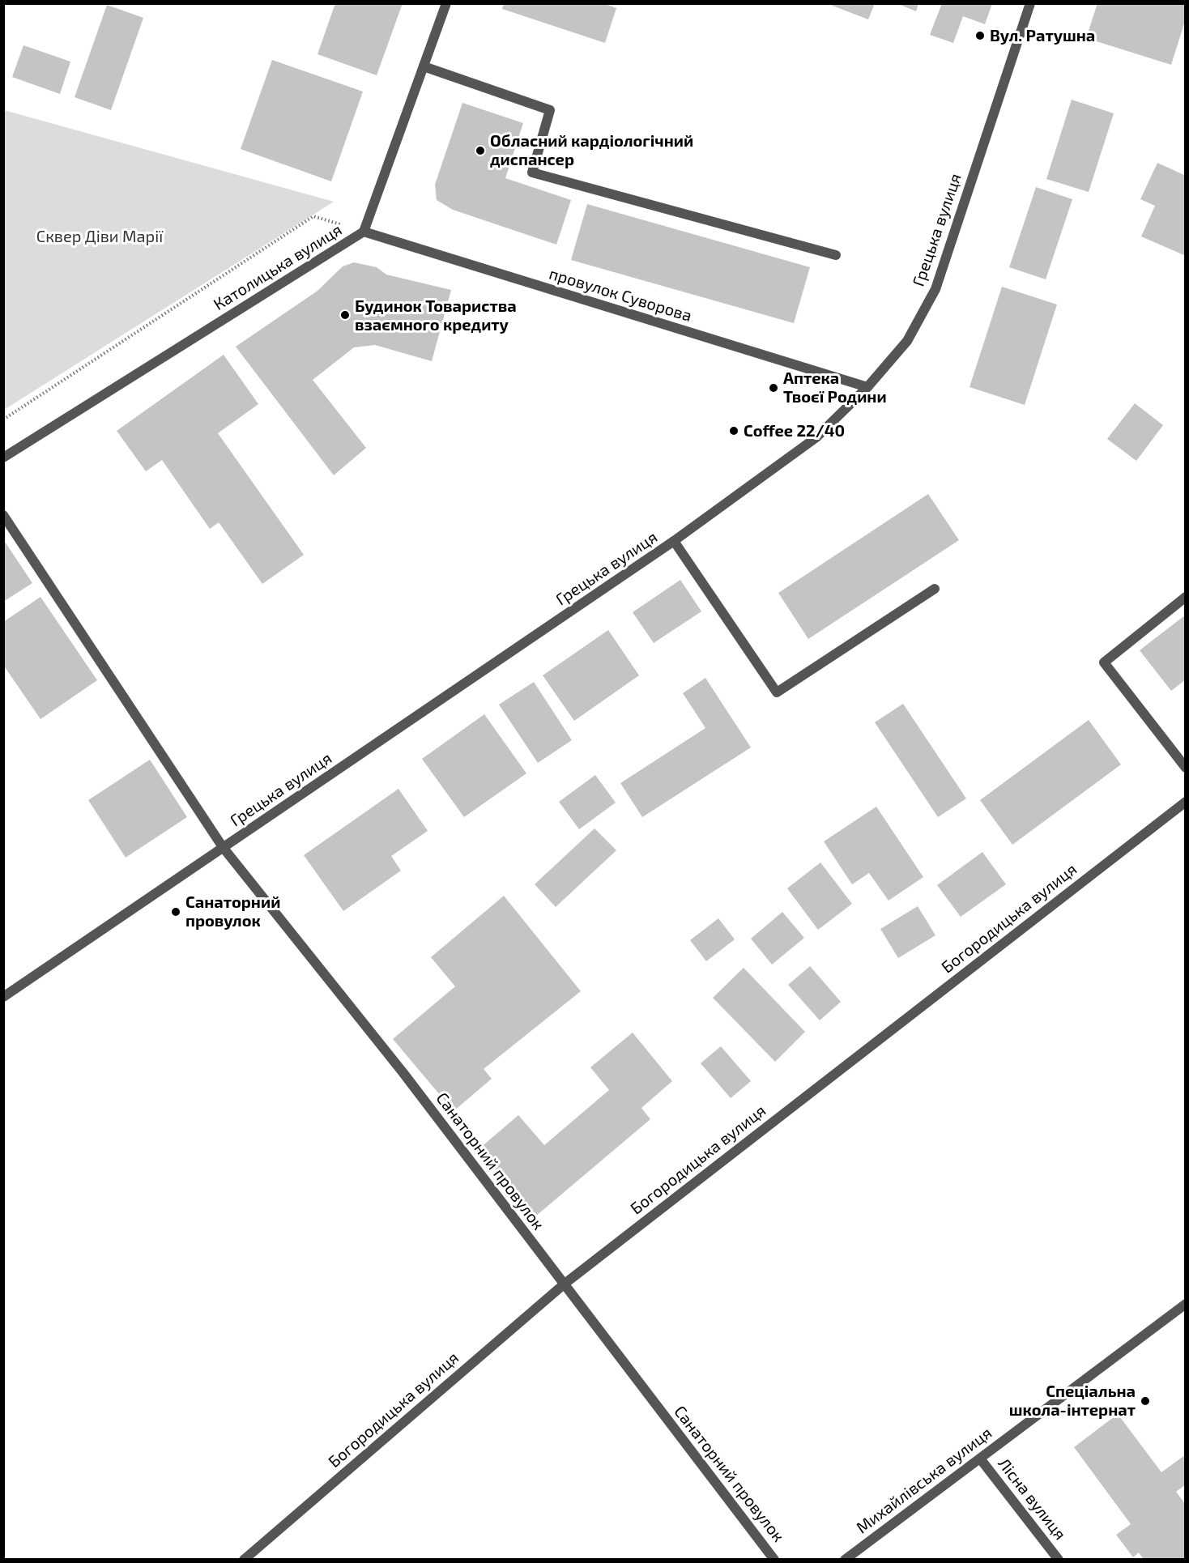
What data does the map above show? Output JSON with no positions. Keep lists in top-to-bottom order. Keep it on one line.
{"streets":{"street":["Грецька вулиця","Католицька вулиця","провулок Суворова","Богородицька вулиця","Санаторний провулок","Михайлівська вулиця","Лісна вулиця"]},"crossings":[["Грецька вулиця","провулок Суворова"],["Грецька вулиця","Санаторний провулок"],["Католицька вулиця","провулок Суворова"],["Богородицька вулиця","Санаторний провулок"],["Михайлівська вулиця","Лісна вулиця"]],"parks":["Сквер Діви Марії"],"places":["Вул. Ратушна","Обласний кардіологічний диспансер","Будинок Товариства взаємного кредиту","Аптека Твоєї Родини","Coffee 22/40","Санаторний провулок","Спеціальна школа-інтернат"]}
